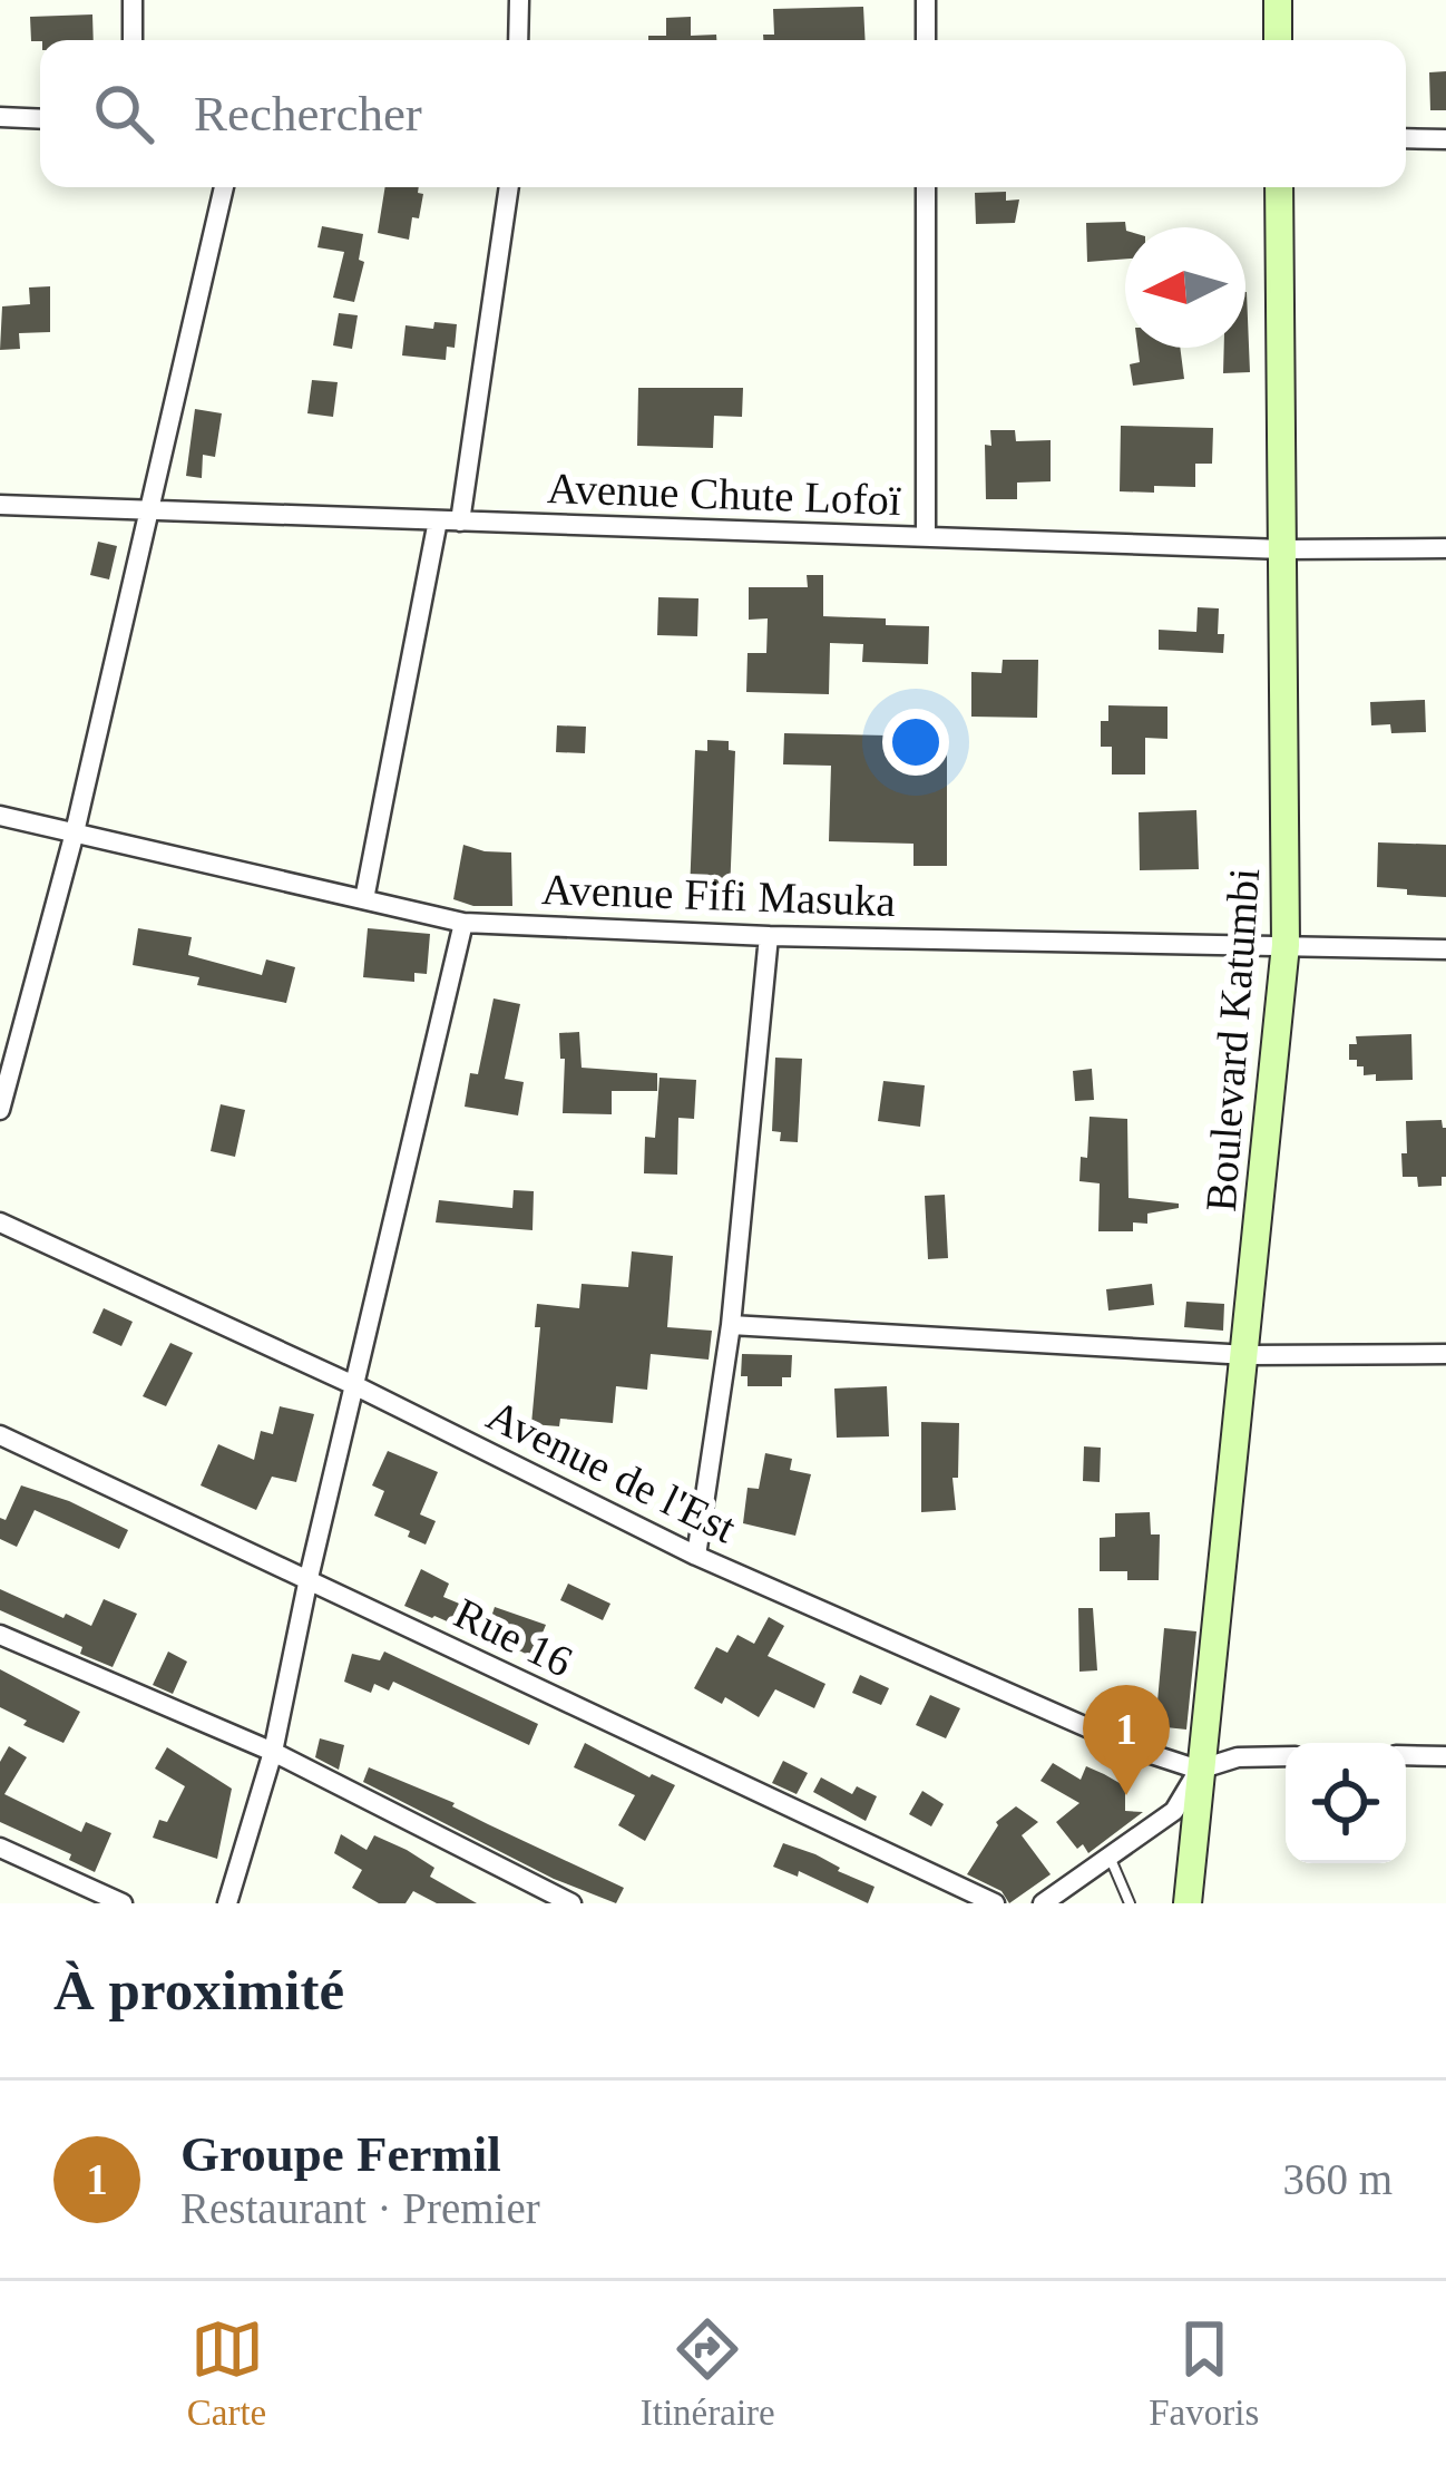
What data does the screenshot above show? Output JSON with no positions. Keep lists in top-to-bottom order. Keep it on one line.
{"streets":{"street":["Avenue Chute Lofoï","Avenue Fifi Masuka","Boulevard Katumbi","Avenue de l'Est","Rue 16"]},"crossings":[["Avenue Chute Lofoï","Boulevard Katumbi"],["Avenue Fifi Masuka","Boulevard Katumbi"],["Boulevard Katumbi","Avenue de l'Est"]],"north":"left","page":{"search":"Rechercher","pins":"1","heading":"À proximité","list":[{"mark":"1","name":"Groupe Fermil","note":"Restaurant · Premier","value":"360 m"}],"nav":["Carte","Itinéraire","Favoris"]}}
